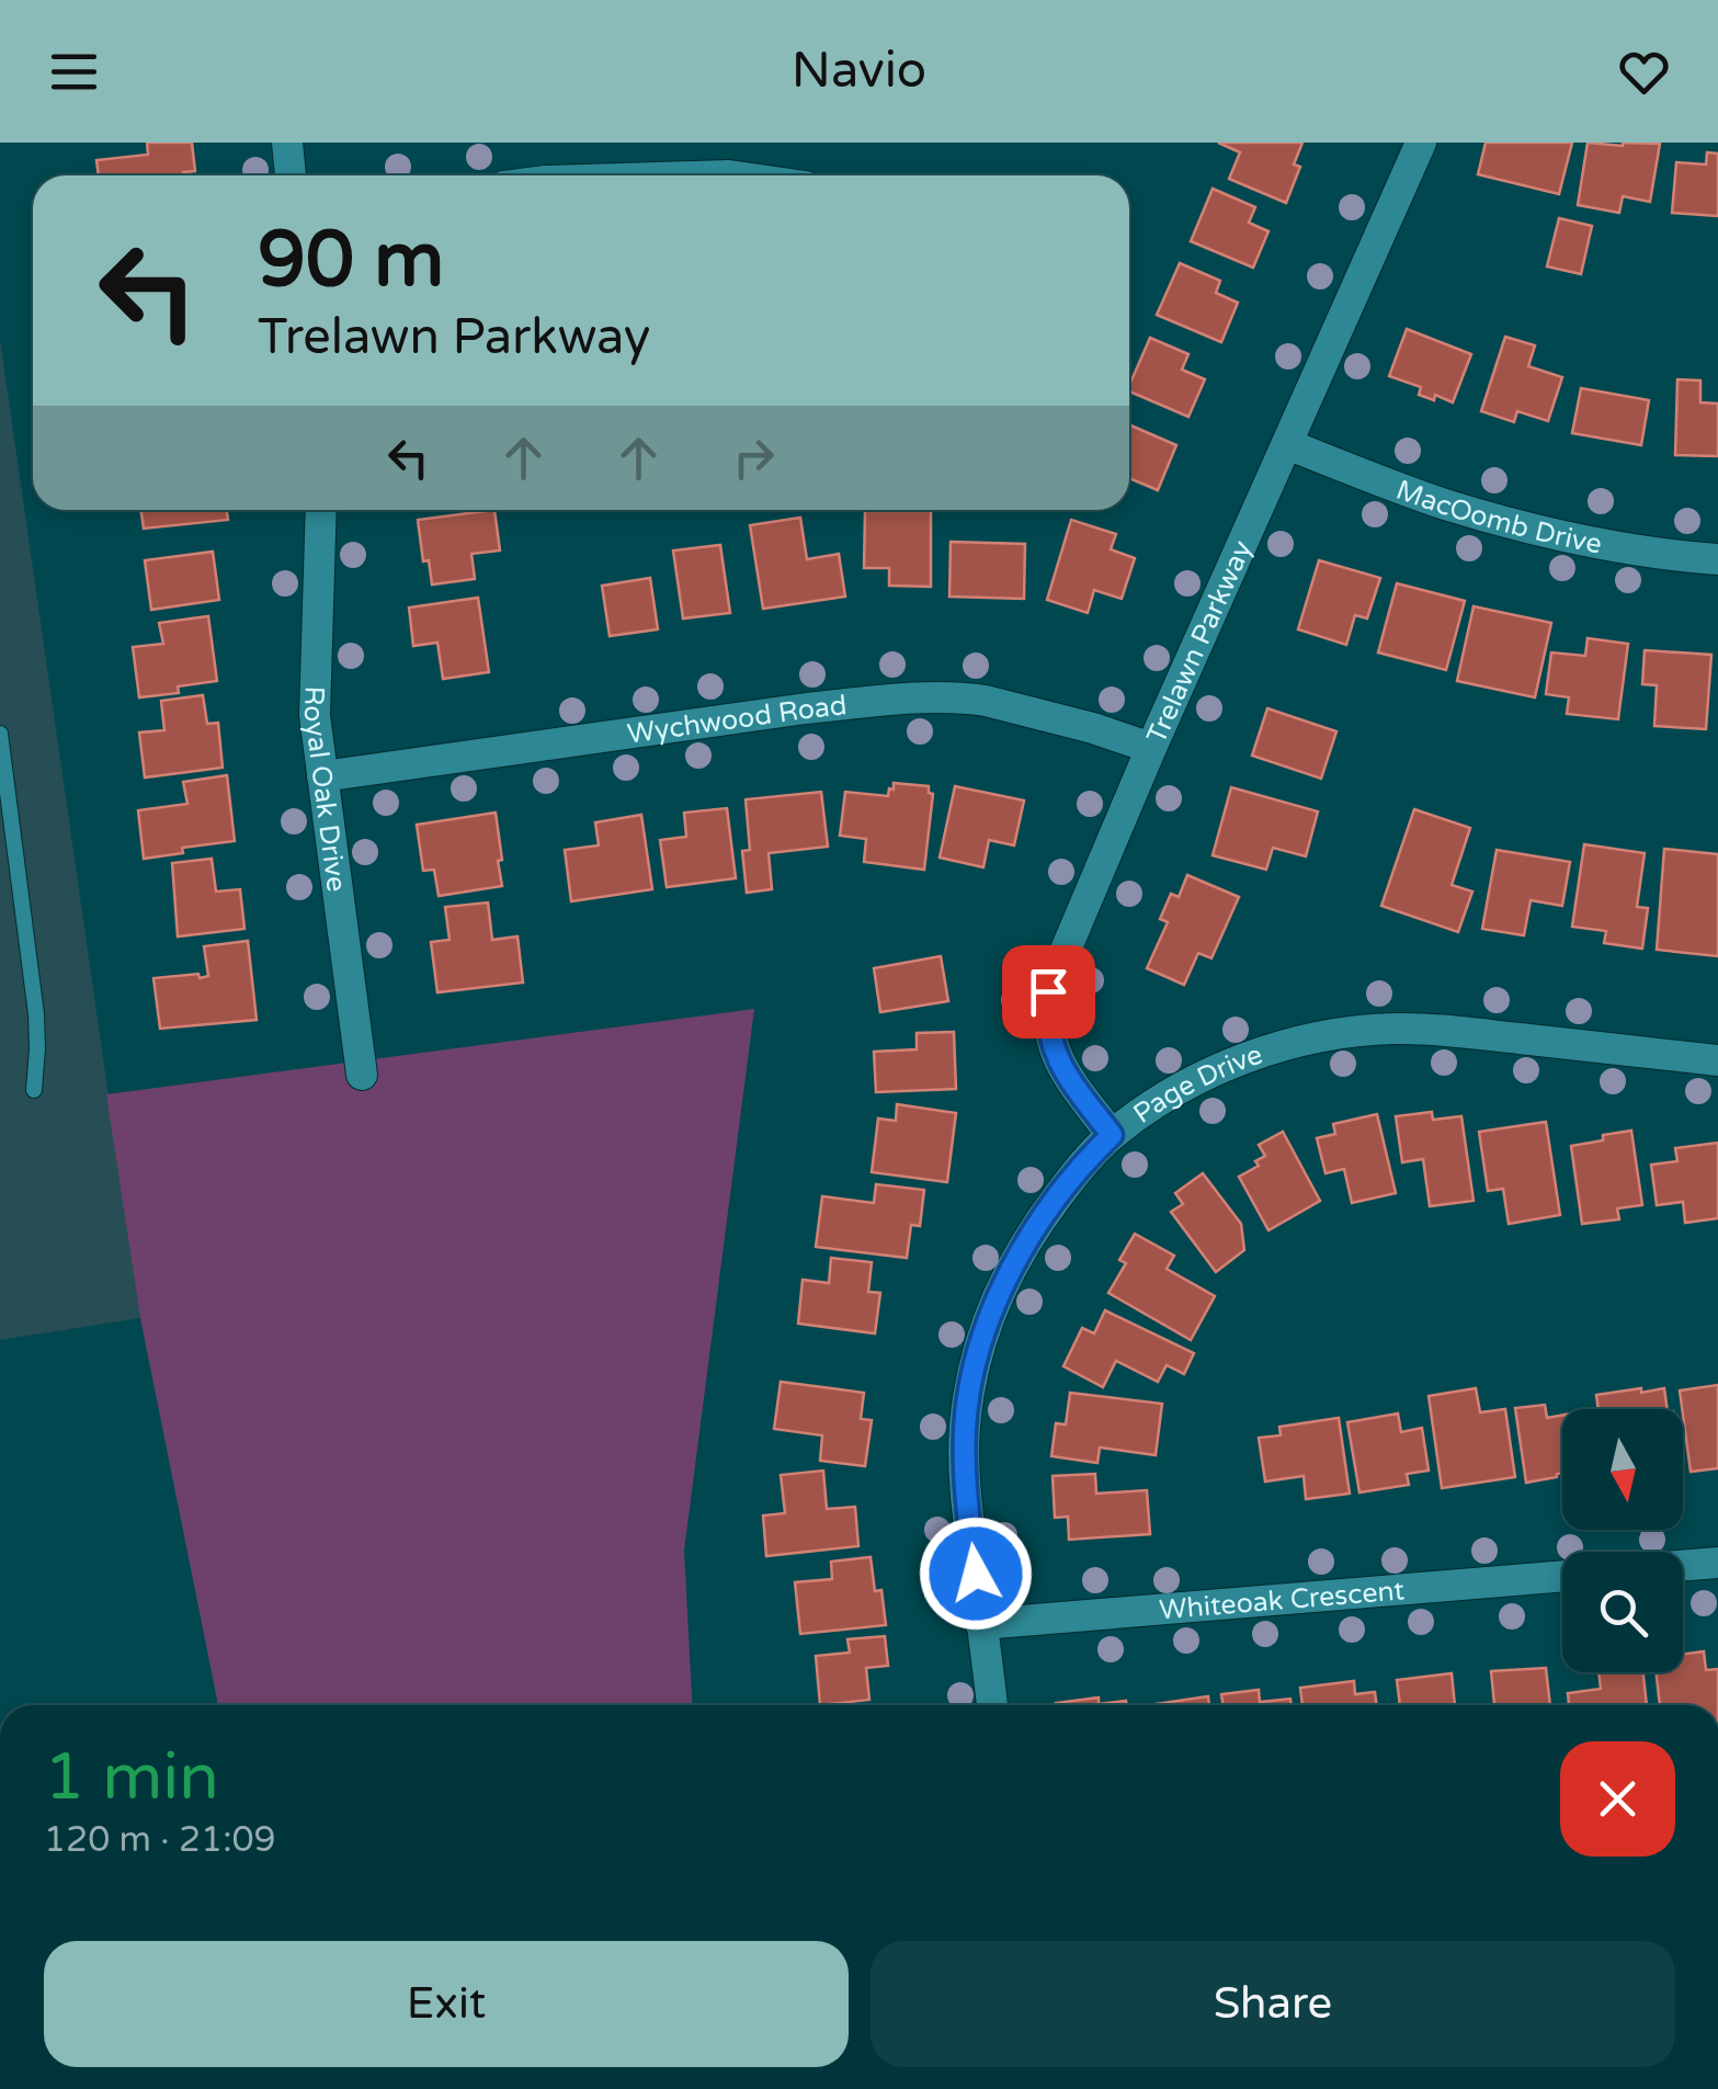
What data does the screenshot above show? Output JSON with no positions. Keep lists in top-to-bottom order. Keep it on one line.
{"streets":{"street":["MacOomb Drive","Trelawn Parkway","Wychwood Road","Royal Oak Drive","Page Drive","Whiteoak Crescent"]},"crossings":[["MacOomb Drive","Trelawn Parkway"],["Trelawn Parkway","Wychwood Road"],["Trelawn Parkway","Page Drive"],["Wychwood Road","Royal Oak Drive"],["Page Drive","Whiteoak Crescent"]],"north":"bottom","page":{"header":"Navio","turn":["90 m","Trelawn Parkway"],"heading":["1 min","120 m · 21:09"],"buttons":["Exit","Share"]}}
